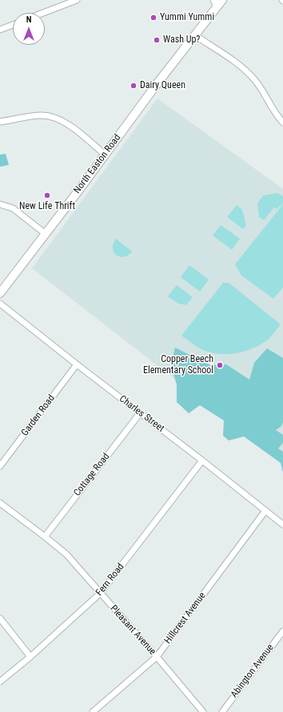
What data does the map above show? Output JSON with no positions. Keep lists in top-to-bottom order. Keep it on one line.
{"streets":{"main road":["North Easton Road"],"street":["Charles Street","Garden Road","Cottage Road","Fern Road","Hillcrest Avenue","Pleasant Avenue","Abington Avenue"]},"crossings":[["Charles Street","Garden Road"],["Charles Street","Cottage Road"],["Charles Street","Fern Road"],["Charles Street","Hillcrest Avenue"],["Cottage Road","Pleasant Avenue"],["Fern Road","Pleasant Avenue"],["Hillcrest Avenue","Pleasant Avenue"]],"places":["Yummi Yummi","Wash Up?","Dairy Queen","New Life Thrift","Copper Beech Elementary School"],"north":"top"}
